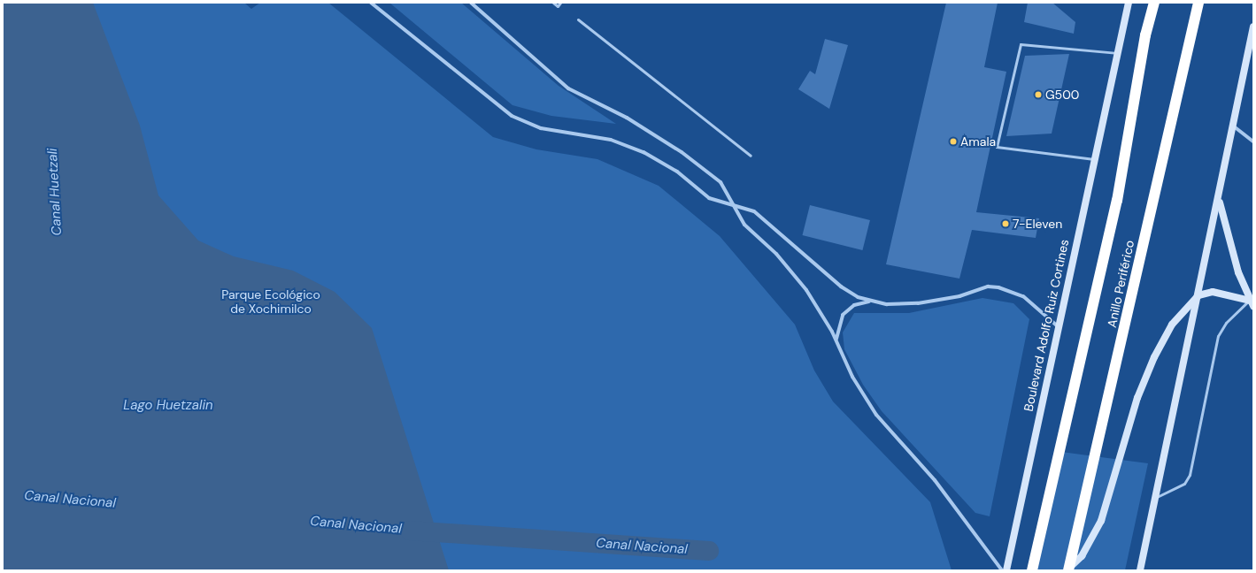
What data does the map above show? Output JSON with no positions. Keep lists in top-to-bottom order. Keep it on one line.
{"streets":{"highway":["Anillo Periférico"],"main road":["Boulevard Adolfo Ruiz Cortines"]},"water":["Canal Huetzali","Lago Huetzalin","Canal Nacional"],"parks":["Parque Ecológico de Xochimilco"],"places":["G500","Amala","7-Eleven"]}
